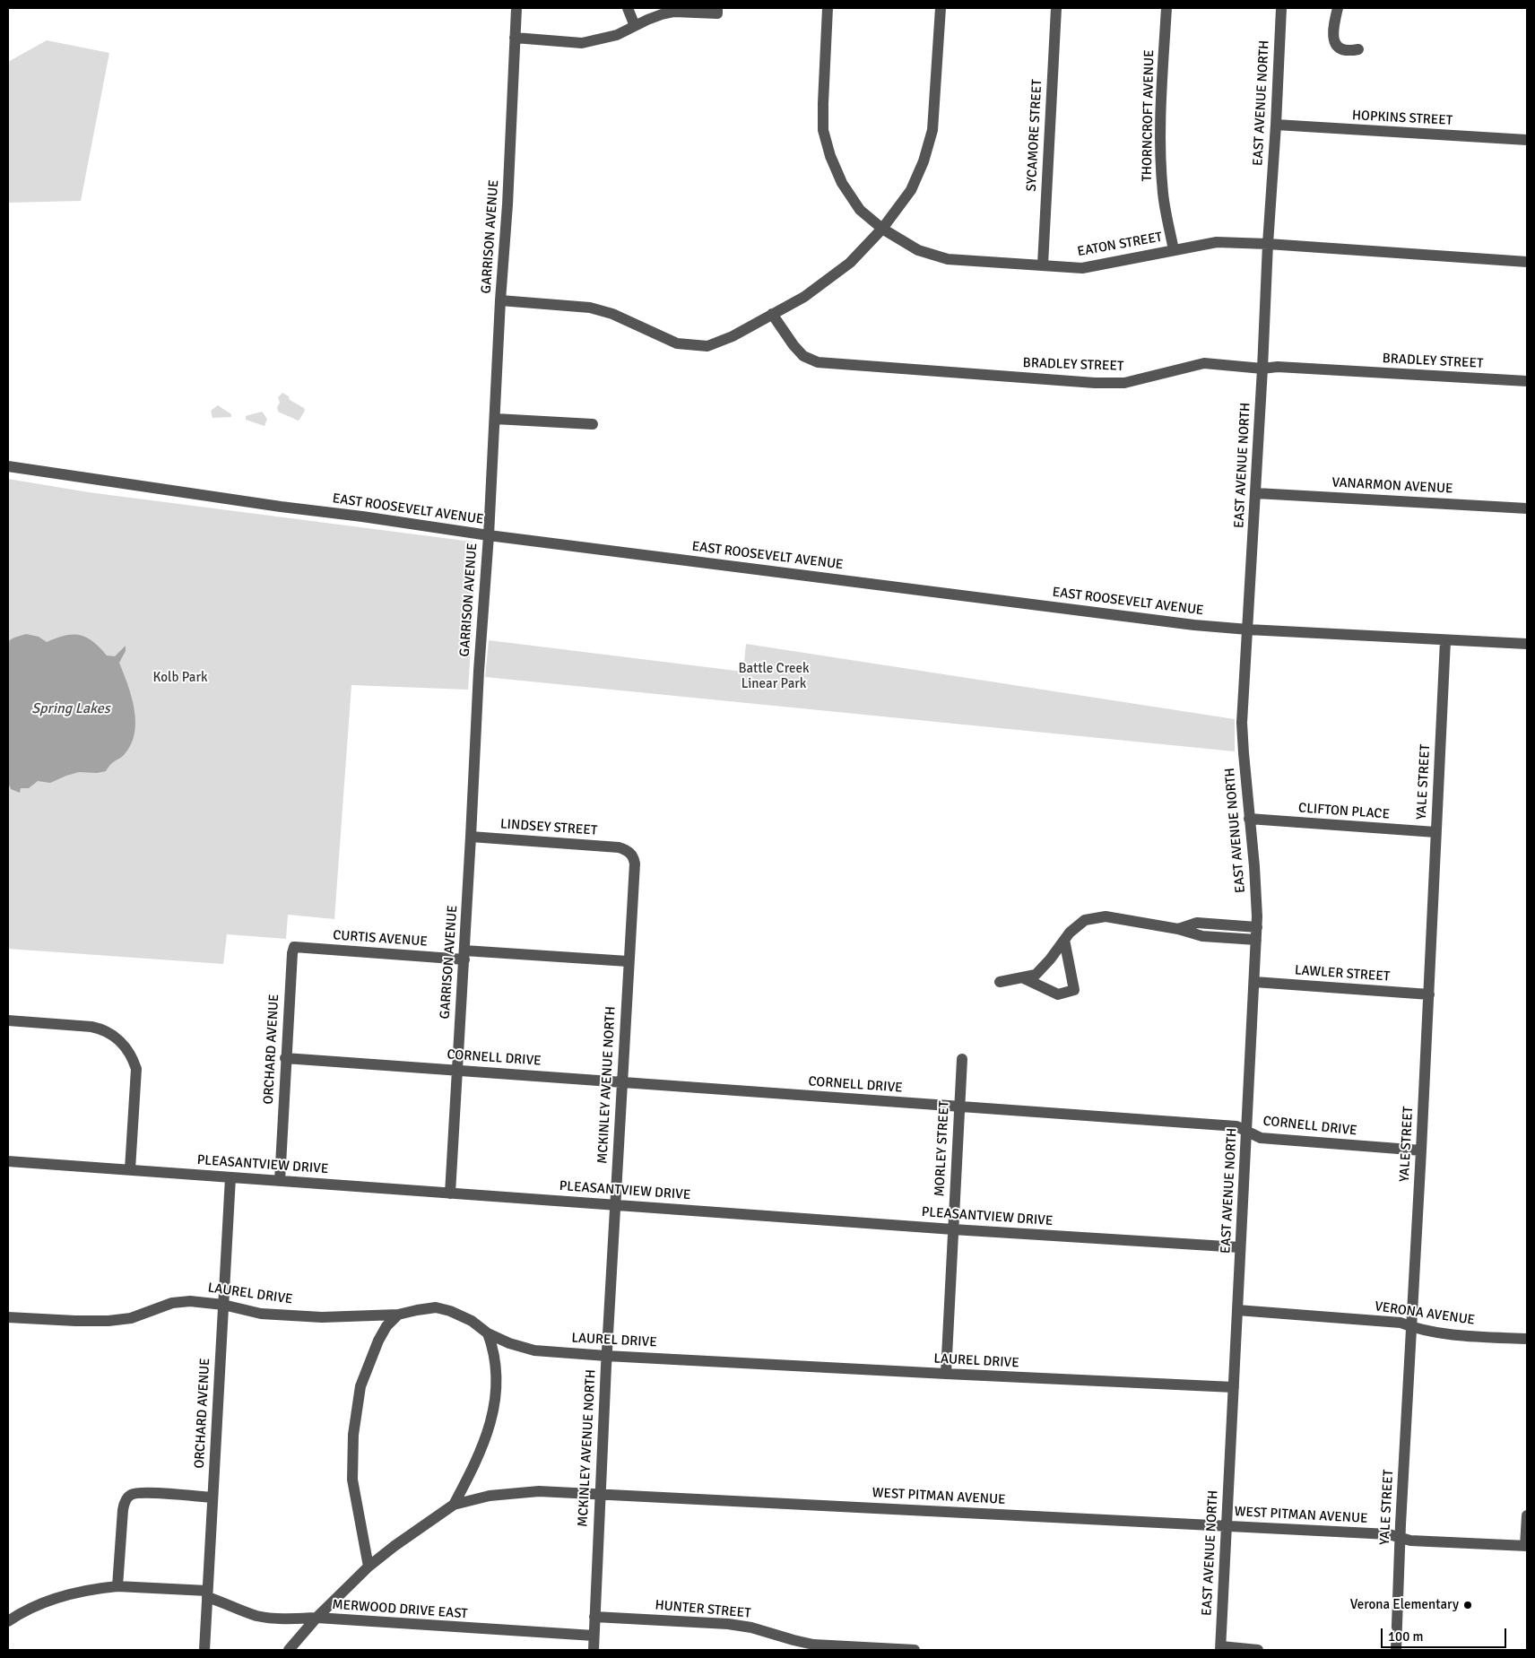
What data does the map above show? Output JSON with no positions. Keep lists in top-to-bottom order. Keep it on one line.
{"streets":{"street":["EAST AVENUE NORTH","THORNCROFT AVENUE","HOPKINS STREET","SYCAMORE STREET","GARRISON AVENUE","EATON STREET","BRADLEY STREET","VANARMON AVENUE","EAST ROOSEVELT AVENUE","YALE STREET","CLIFTON PLACE","LINDSEY STREET","CURTIS AVENUE","LAWLER STREET","ORCHARD AVENUE","CORNELL DRIVE","MCKINLEY AVENUE NORTH","MORLEY STREET","PLEASANTVIEW DRIVE","LAUREL DRIVE","VERONA AVENUE","WEST PITMAN AVENUE","MERWOOD DRIVE EAST","HUNTER STREET"]},"crossings":[["EAST AVENUE NORTH","HOPKINS STREET"],["EAST AVENUE NORTH","EATON STREET"],["EAST AVENUE NORTH","BRADLEY STREET"],["EAST AVENUE NORTH","VANARMON AVENUE"],["EAST AVENUE NORTH","EAST ROOSEVELT AVENUE"],["EAST AVENUE NORTH","CLIFTON PLACE"],["EAST AVENUE NORTH","LAWLER STREET"],["EAST AVENUE NORTH","CORNELL DRIVE"],["EAST AVENUE NORTH","PLEASANTVIEW DRIVE"],["EAST AVENUE NORTH","LAUREL DRIVE"],["EAST AVENUE NORTH","VERONA AVENUE"],["EAST AVENUE NORTH","WEST PITMAN AVENUE"],["THORNCROFT AVENUE","EATON STREET"],["SYCAMORE STREET","EATON STREET"],["GARRISON AVENUE","EAST ROOSEVELT AVENUE"],["GARRISON AVENUE","LINDSEY STREET"],["GARRISON AVENUE","CURTIS AVENUE"],["GARRISON AVENUE","CORNELL DRIVE"],["GARRISON AVENUE","PLEASANTVIEW DRIVE"],["EAST ROOSEVELT AVENUE","YALE STREET"],["YALE STREET","CLIFTON PLACE"],["YALE STREET","LAWLER STREET"],["YALE STREET","CORNELL DRIVE"],["YALE STREET","VERONA AVENUE"],["YALE STREET","WEST PITMAN AVENUE"],["LINDSEY STREET","MCKINLEY AVENUE NORTH"],["CURTIS AVENUE","ORCHARD AVENUE"],["CURTIS AVENUE","MCKINLEY AVENUE NORTH"],["ORCHARD AVENUE","CORNELL DRIVE"],["ORCHARD AVENUE","PLEASANTVIEW DRIVE"],["ORCHARD AVENUE","LAUREL DRIVE"],["ORCHARD AVENUE","MERWOOD DRIVE EAST"],["CORNELL DRIVE","MCKINLEY AVENUE NORTH"],["CORNELL DRIVE","MORLEY STREET"],["MCKINLEY AVENUE NORTH","PLEASANTVIEW DRIVE"],["MCKINLEY AVENUE NORTH","LAUREL DRIVE"],["MCKINLEY AVENUE NORTH","WEST PITMAN AVENUE"],["MCKINLEY AVENUE NORTH","MERWOOD DRIVE EAST"],["MCKINLEY AVENUE NORTH","HUNTER STREET"],["MORLEY STREET","PLEASANTVIEW DRIVE"],["MORLEY STREET","LAUREL DRIVE"],["WEST PITMAN AVENUE","MERWOOD DRIVE EAST"]],"water":["Spring Lakes"],"parks":["Battle Creek Linear Park","Kolb Park"],"places":["Verona Elementary"],"scale_bar":"100 m"}
